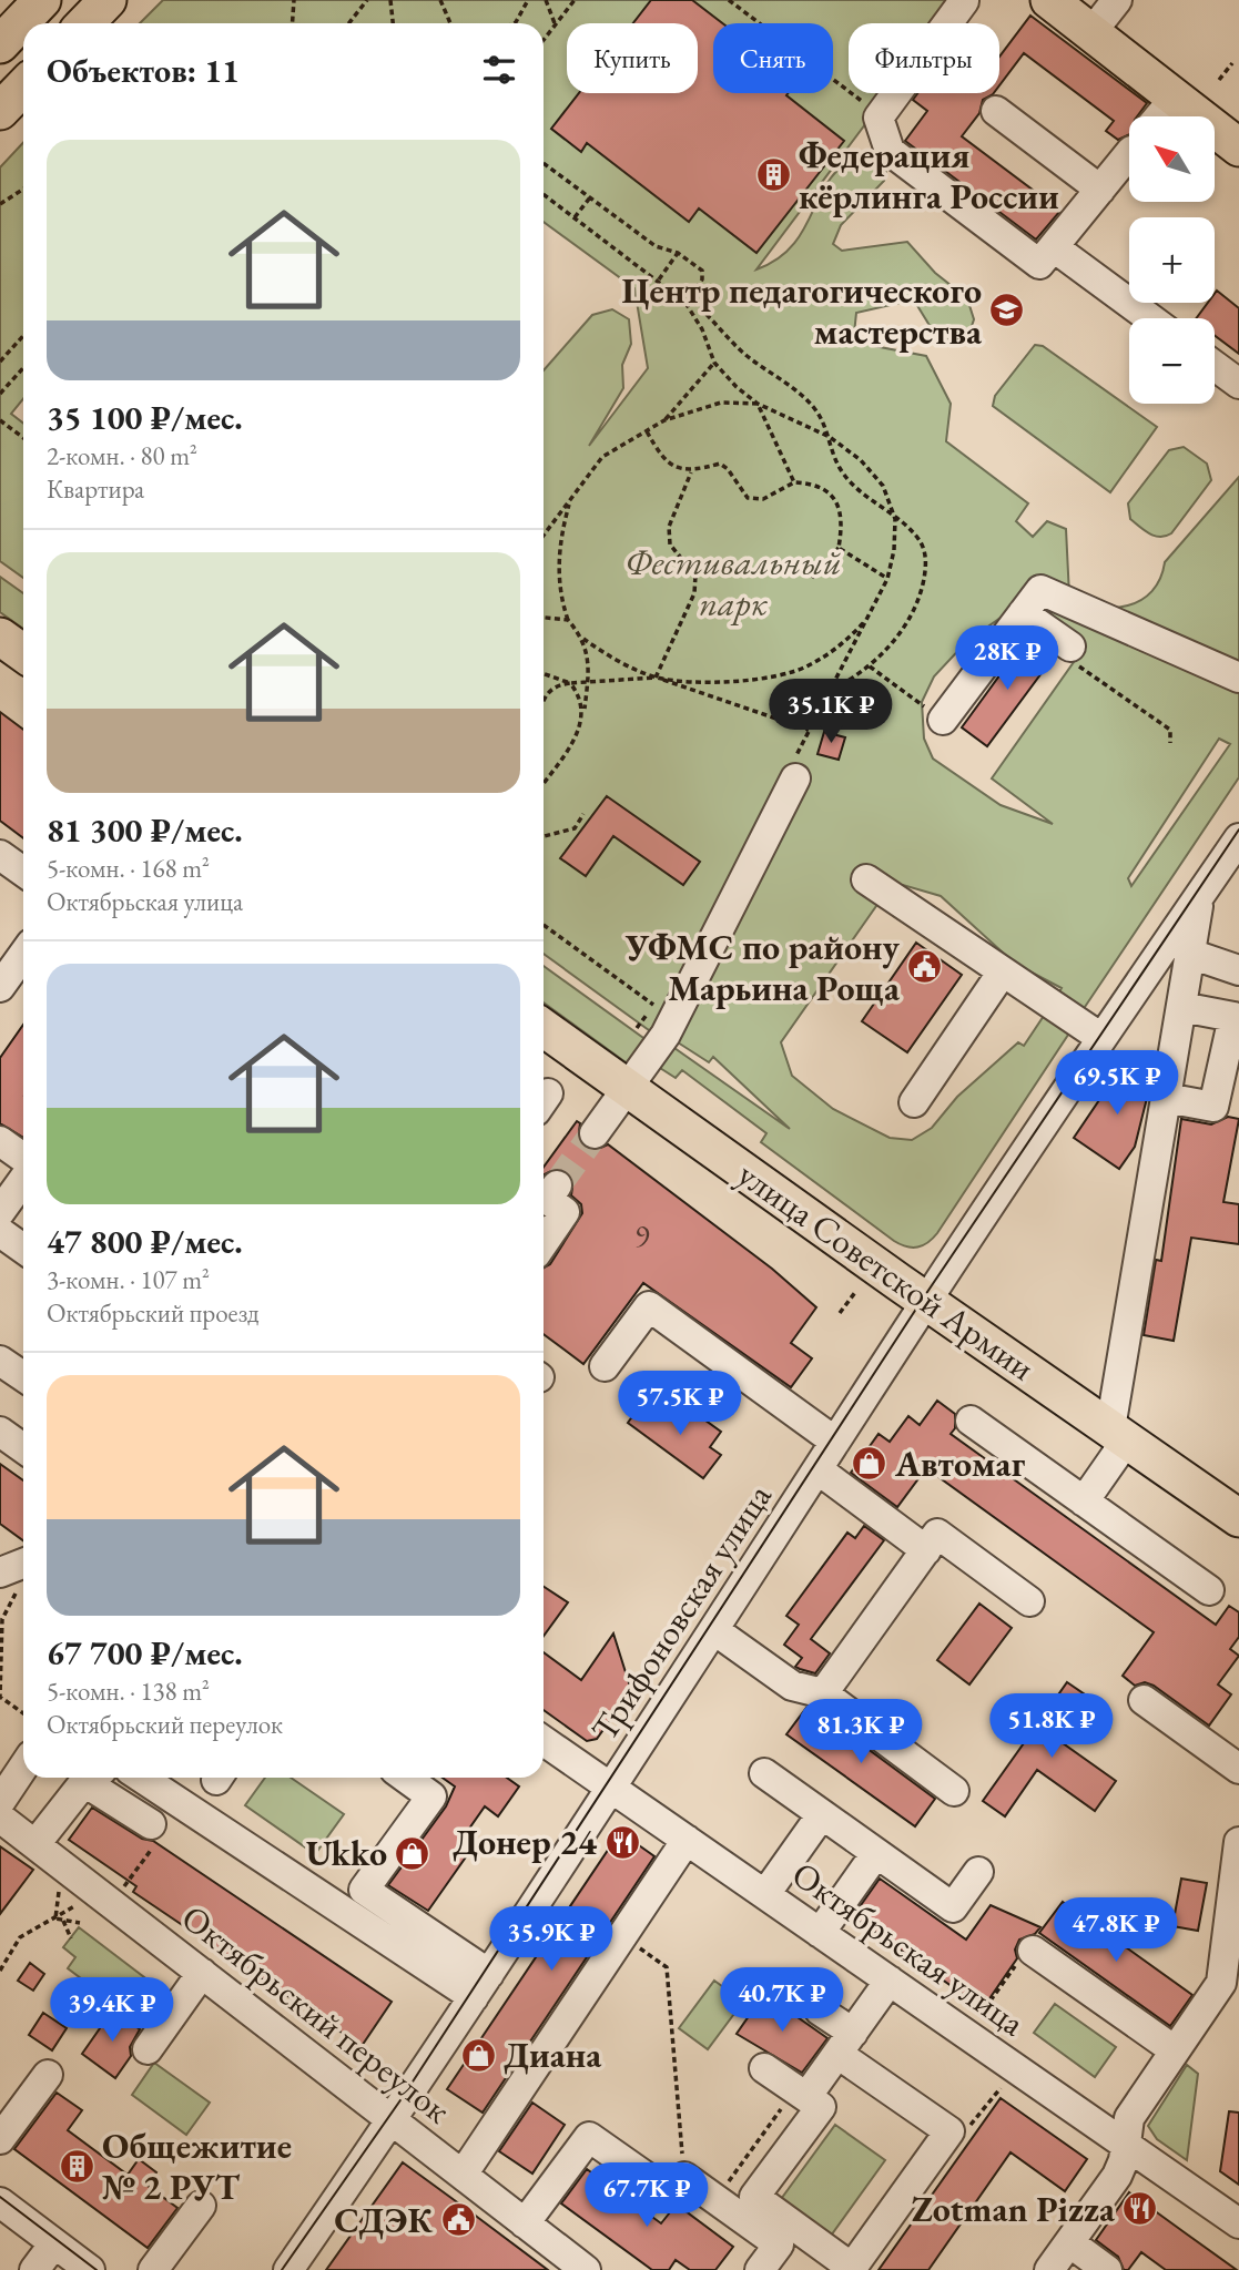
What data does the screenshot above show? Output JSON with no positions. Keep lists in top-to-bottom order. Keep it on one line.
{"streets":{"main road":["улица Советской Армии"],"street":["Трифоновская улица","Октябрьская улица","Октябрьский переулок"]},"crossings":[["улица Советской Армии","Трифоновская улица"],["Трифоновская улица","Октябрьская улица"],["Трифоновская улица","Октябрьский переулок"]],"parks":["Фестивальный парк"],"places":{"building":["Федерация кёрлинга России","Общежитие № 2 РУТ"],"school or university":["Центр педагогического мастерства"],"public building":["УФМС по району Марьина Роща","СДЭК"],"shop":["Автомаг","Ukko","Диана"],"restaurant":["Донер 24","Zotman Pizza"]},"house_numbers":["9"],"north":"top left","page":{"chip":["Купить","Снять","Фильтры"],"heading":"Объектов: 11","map_buttons":["+","−"],"list":[{"name":"35 100 ₽/мес.","note":"2-комн. · 80 m² · Квартира"},{"name":"81 300 ₽/мес.","note":"5-комн. · 168 m² · Октябрьская улица"},{"name":"47 800 ₽/мес.","note":"3-комн. · 107 m² · Октябрьский проезд"},{"name":"67 700 ₽/мес.","note":"5-комн. · 138 m² · Октябрьский переулок"}],"price":["28K ₽","35.1K ₽","69.5K ₽","57.5K ₽","51.8K ₽","81.3K ₽","47.8K ₽","35.9K ₽","40.7K ₽","39.4K ₽","67.7K ₽"]}}
